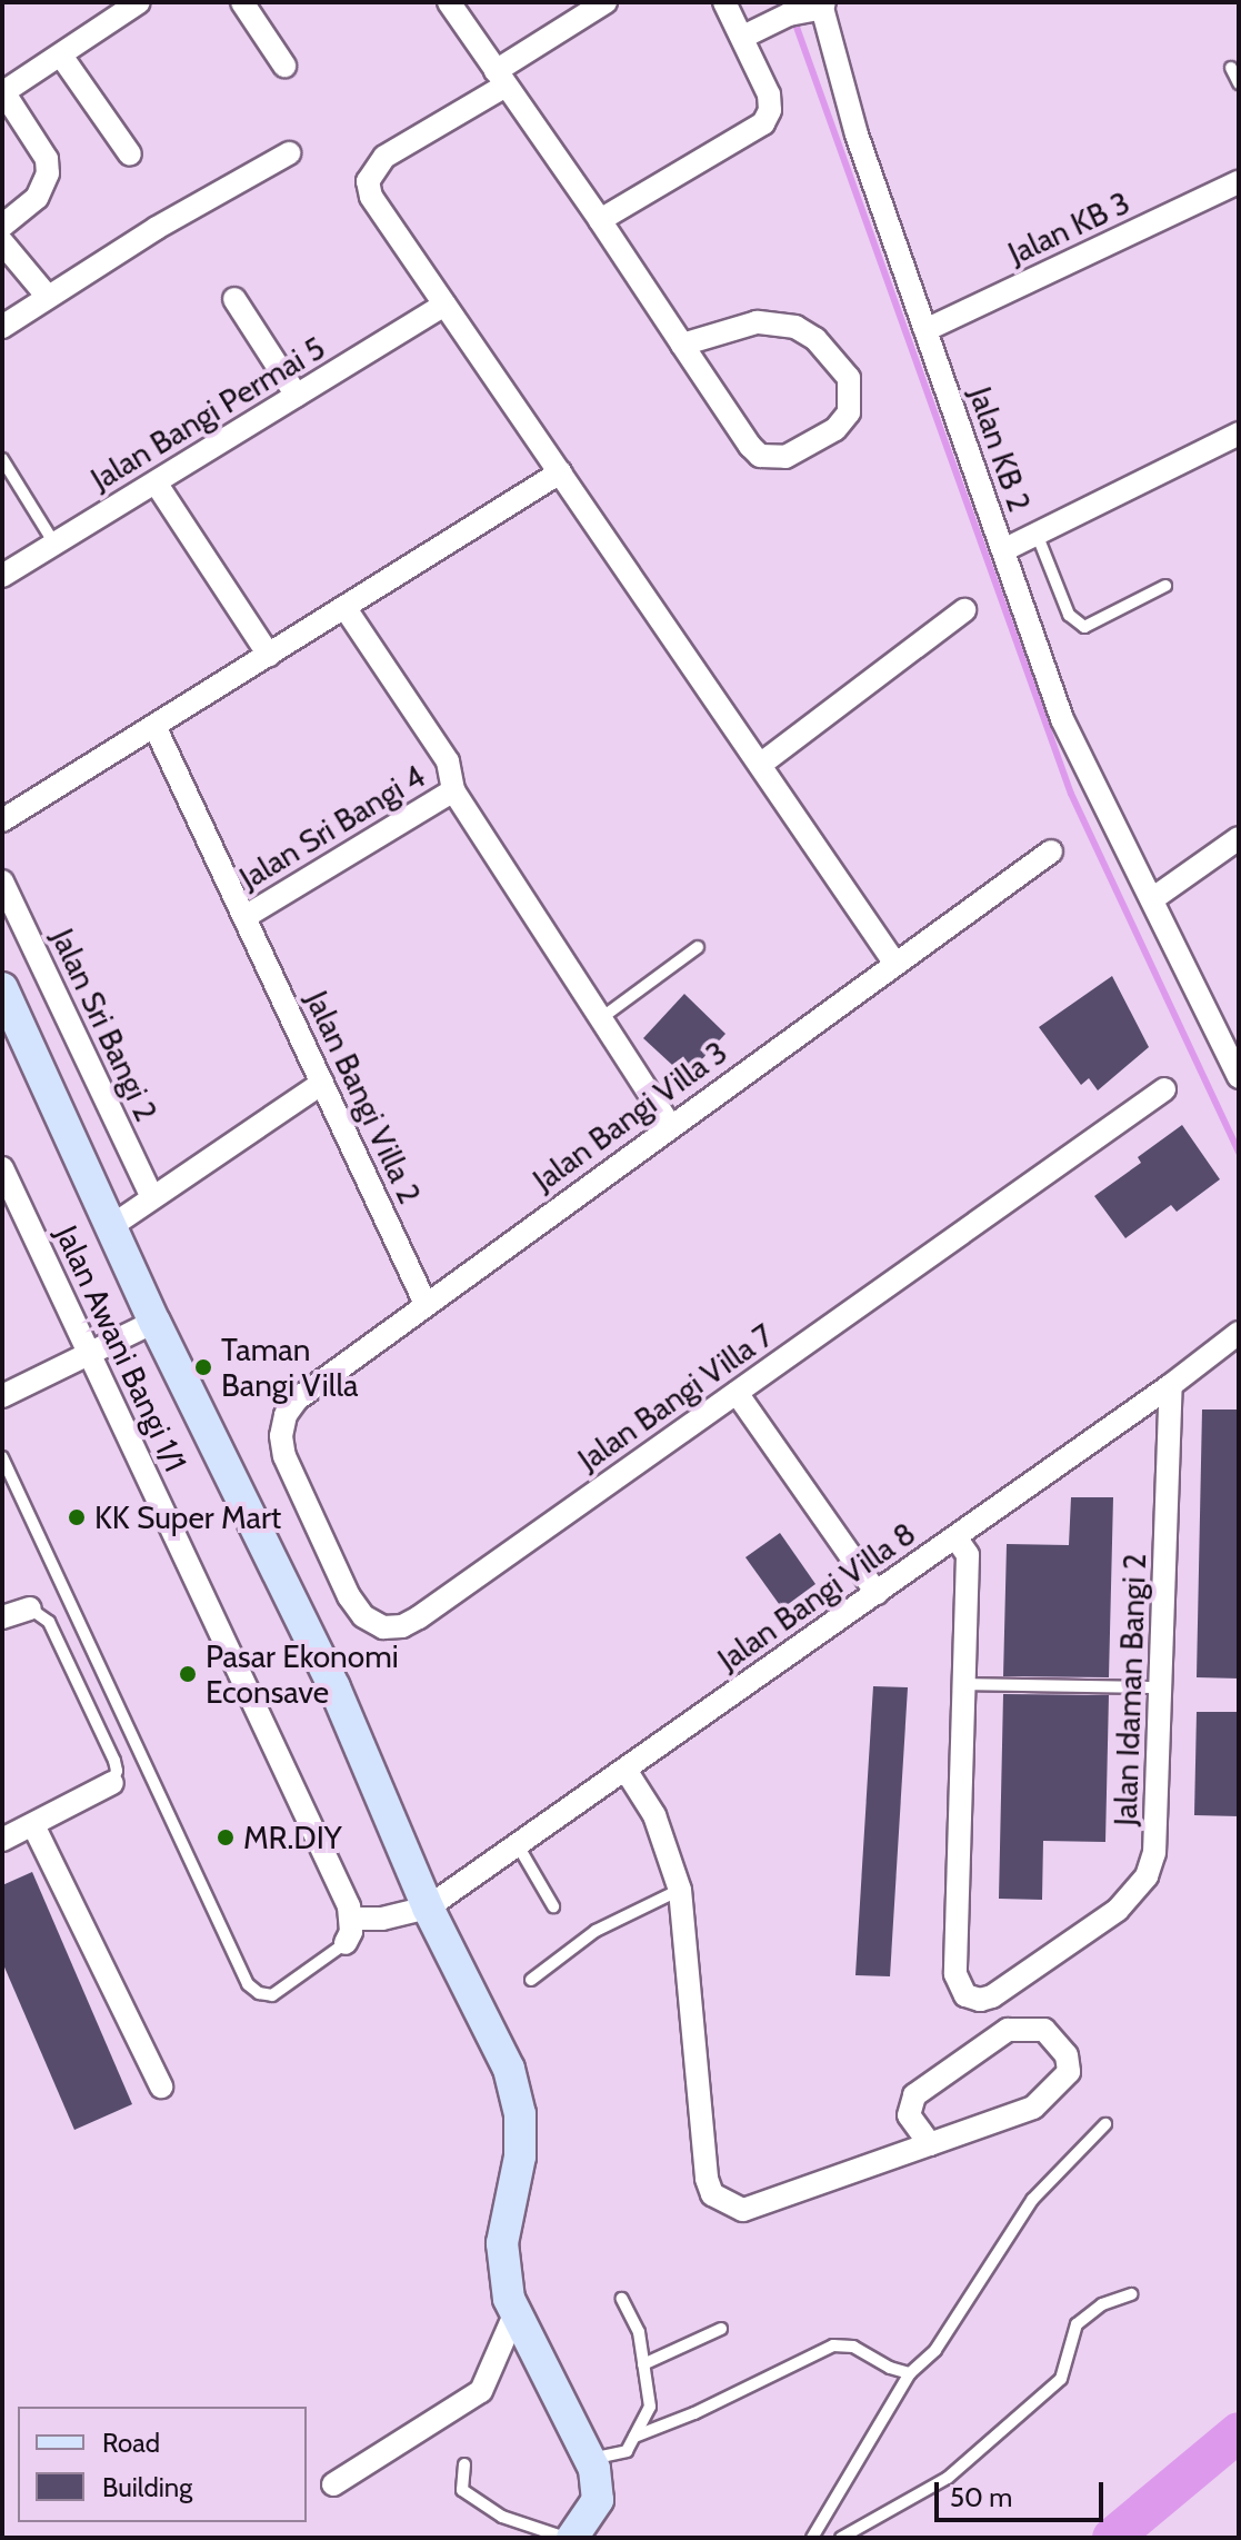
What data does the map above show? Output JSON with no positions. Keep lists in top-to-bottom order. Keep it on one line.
{"streets":{"street":["Jalan KB 3","Jalan Bangi Permai 5","Jalan KB 2","Jalan Sri Bangi 4","Jalan Sri Bangi 2","Jalan Bangi Villa 2","Jalan Bangi Villa 3","Jalan Awani Bangi 1/1","Jalan Bangi Villa 7","Jalan Bangi Villa 8","Jalan Idaman Bangi 2"]},"crossings":[["Jalan KB 3","Jalan KB 2"],["Jalan Sri Bangi 4","Jalan Bangi Villa 2"],["Jalan Bangi Villa 2","Jalan Bangi Villa 3"],["Jalan Bangi Villa 3","Jalan Bangi Villa 7"],["Jalan Bangi Villa 8","Jalan Idaman Bangi 2"]],"places":["Taman Bangi Villa","KK Super Mart","Pasar Ekonomi Econsave","MR.DIY"],"legend":["Road","Building"],"scale_bar":"50 m"}
